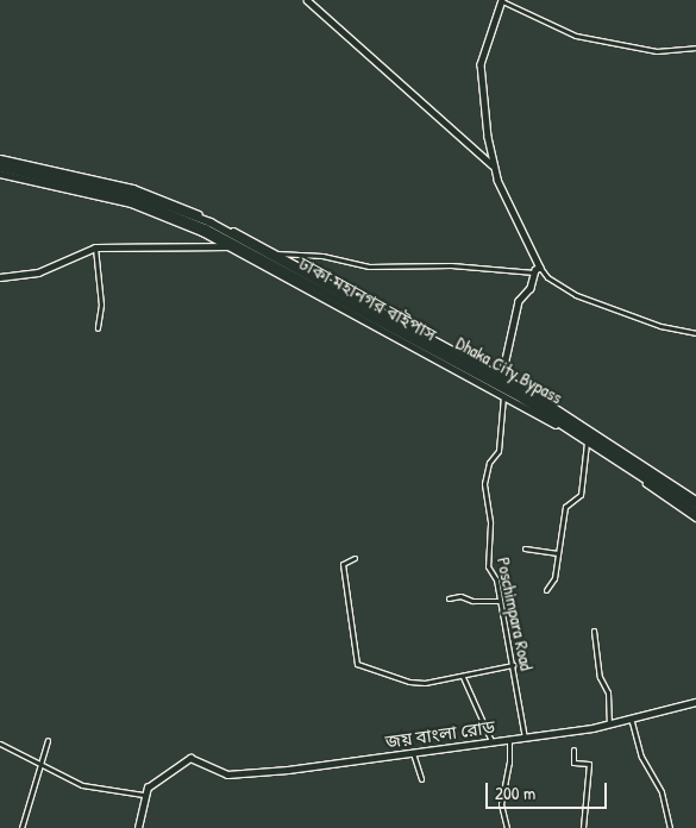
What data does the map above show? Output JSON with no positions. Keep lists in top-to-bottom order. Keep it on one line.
{"streets":{"highway":["ঢাকা মহানগর বাইপাস","Dhaka City Bypass"],"main road":["জয় বাংলা রোড"],"street":["Poschimpara Road"]},"crossings":[["Poschimpara Road","জয় বাংলা রোড"]],"scale_bar":"200 m"}
